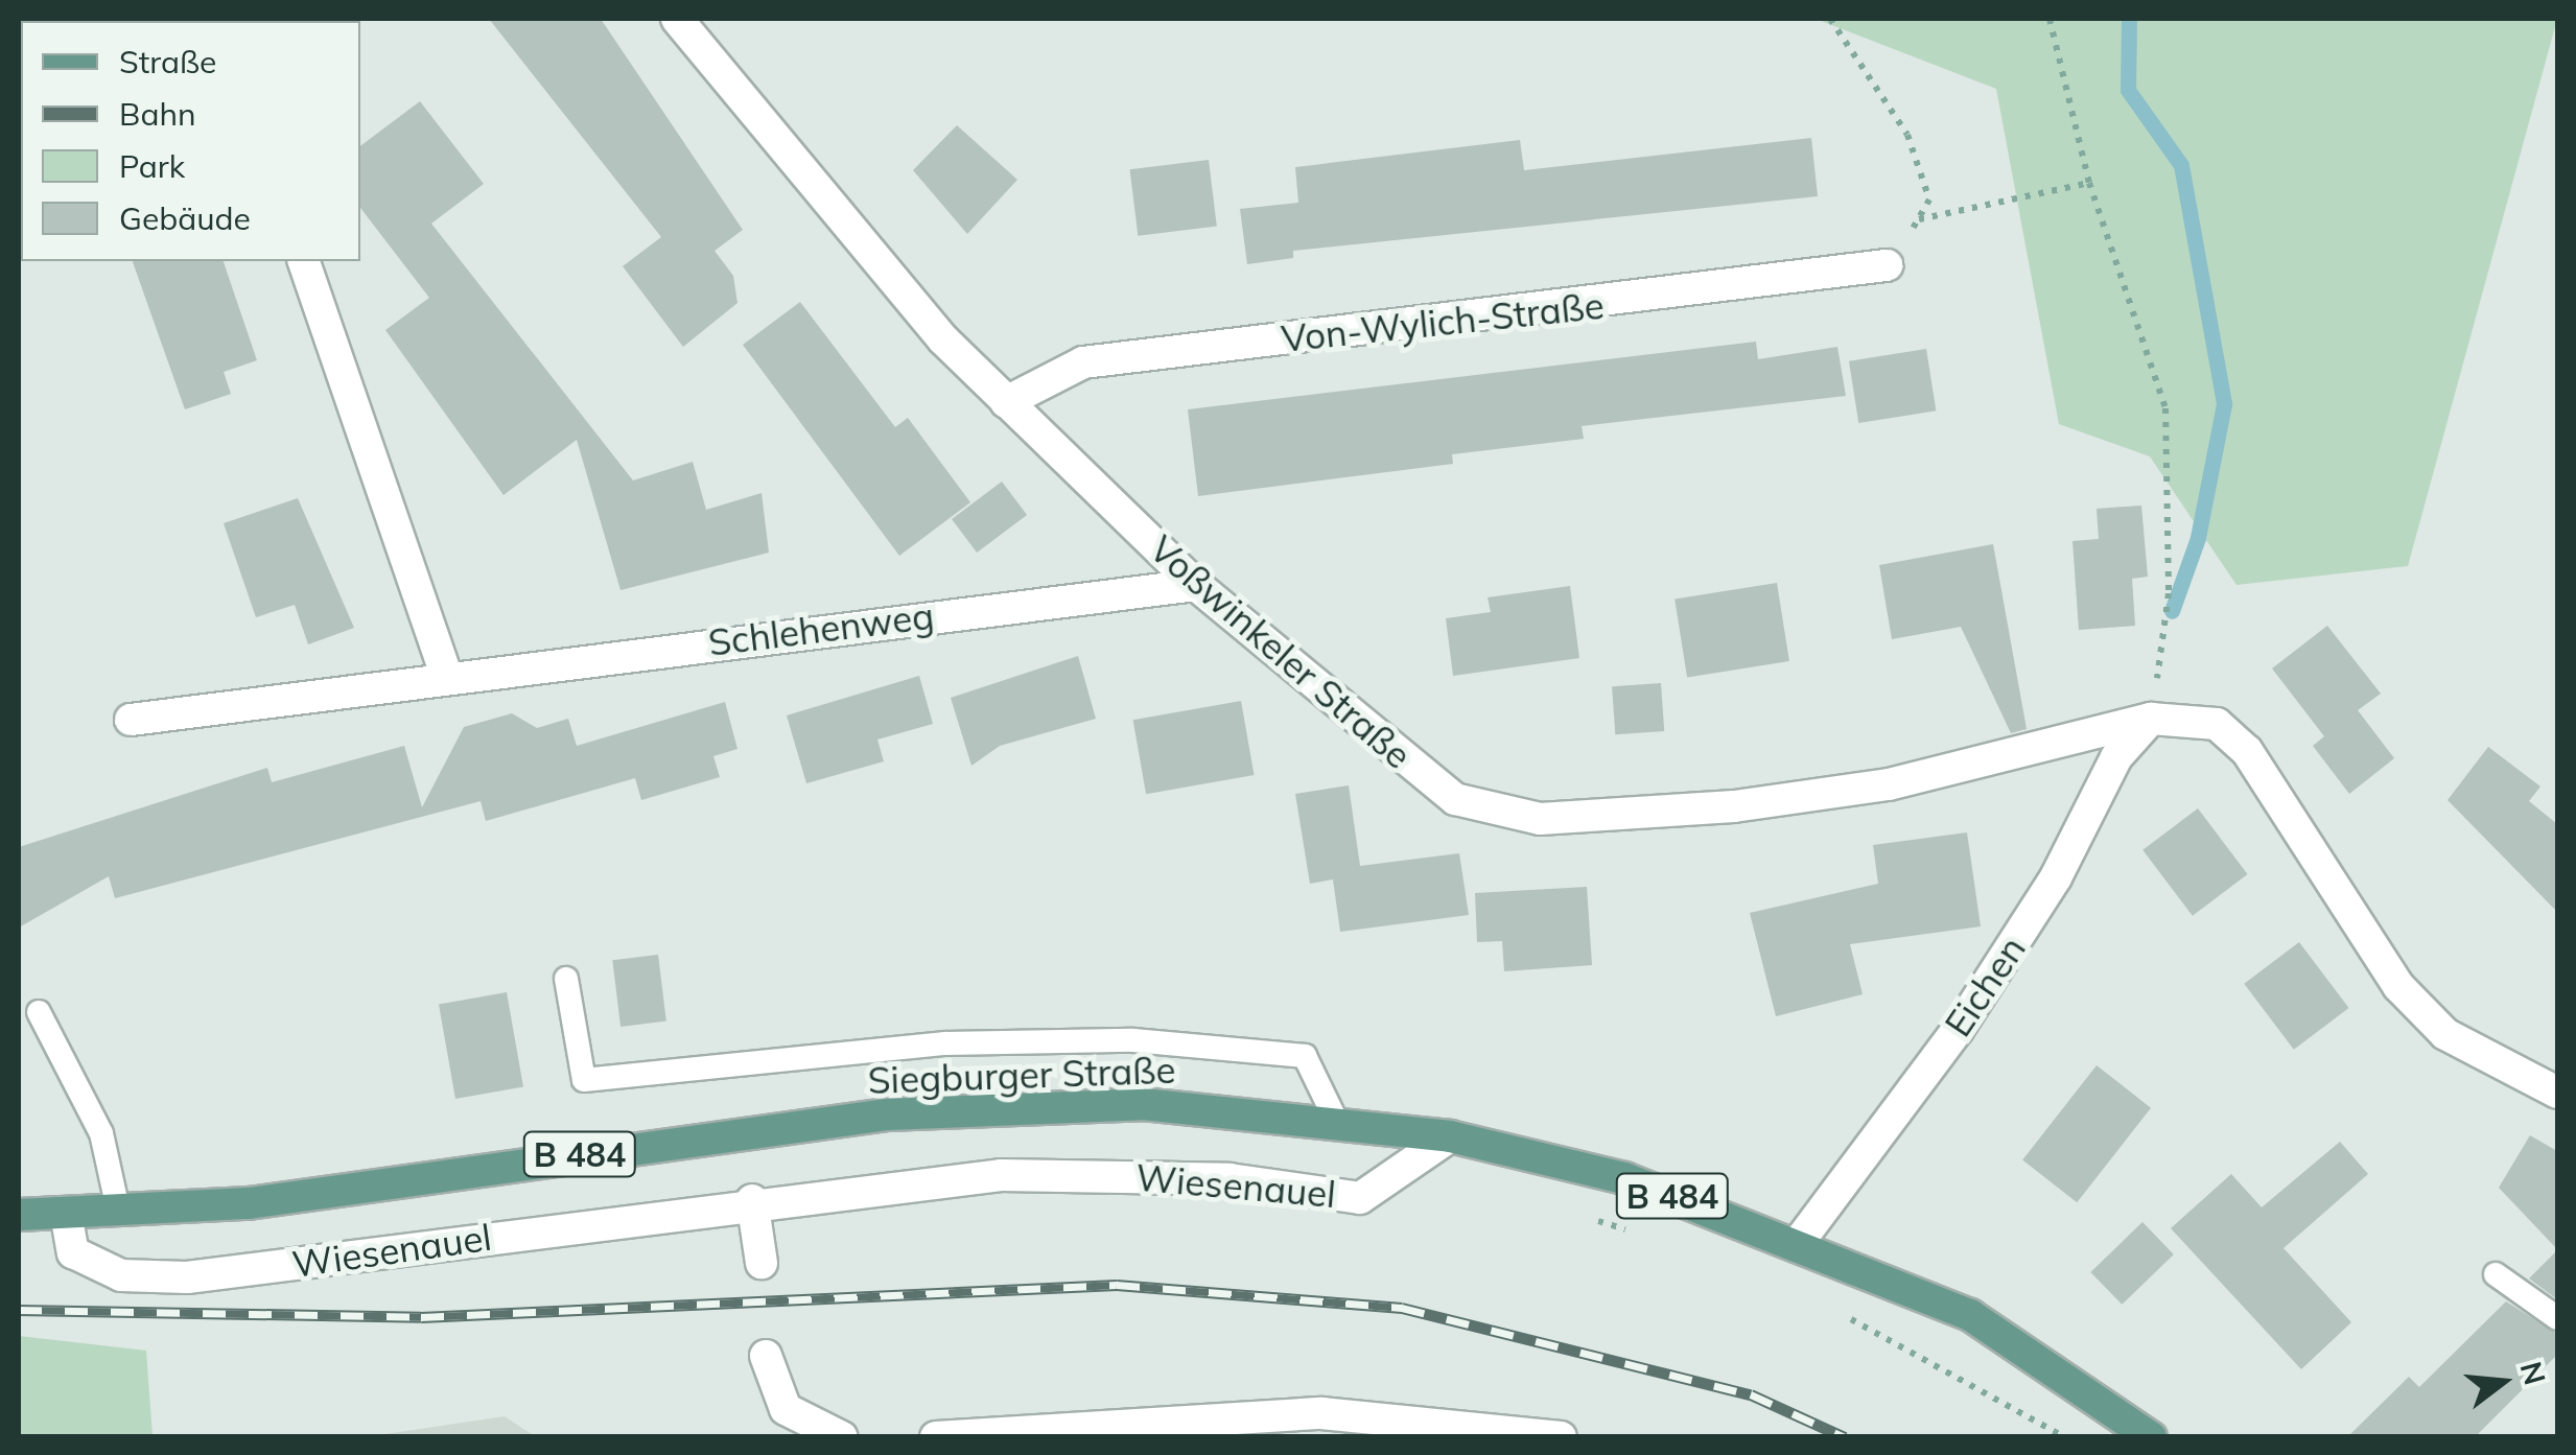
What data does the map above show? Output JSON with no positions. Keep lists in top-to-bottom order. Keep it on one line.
{"streets":{"main road":["Siegburger Straße","B 484"],"street":["Von-Wylich-Straße","Schlehenweg","Voßwinkeler Straße","Eichen","Wiesenauel"]},"crossings":[["Von-Wylich-Straße","Voßwinkeler Straße"],["Schlehenweg","Voßwinkeler Straße"],["Voßwinkeler Straße","Eichen"],["Eichen","Siegburger Straße"],["Siegburger Straße","Wiesenauel"]],"legend":["Straße","Bahn","Park","Gebäude"],"north":"right"}
